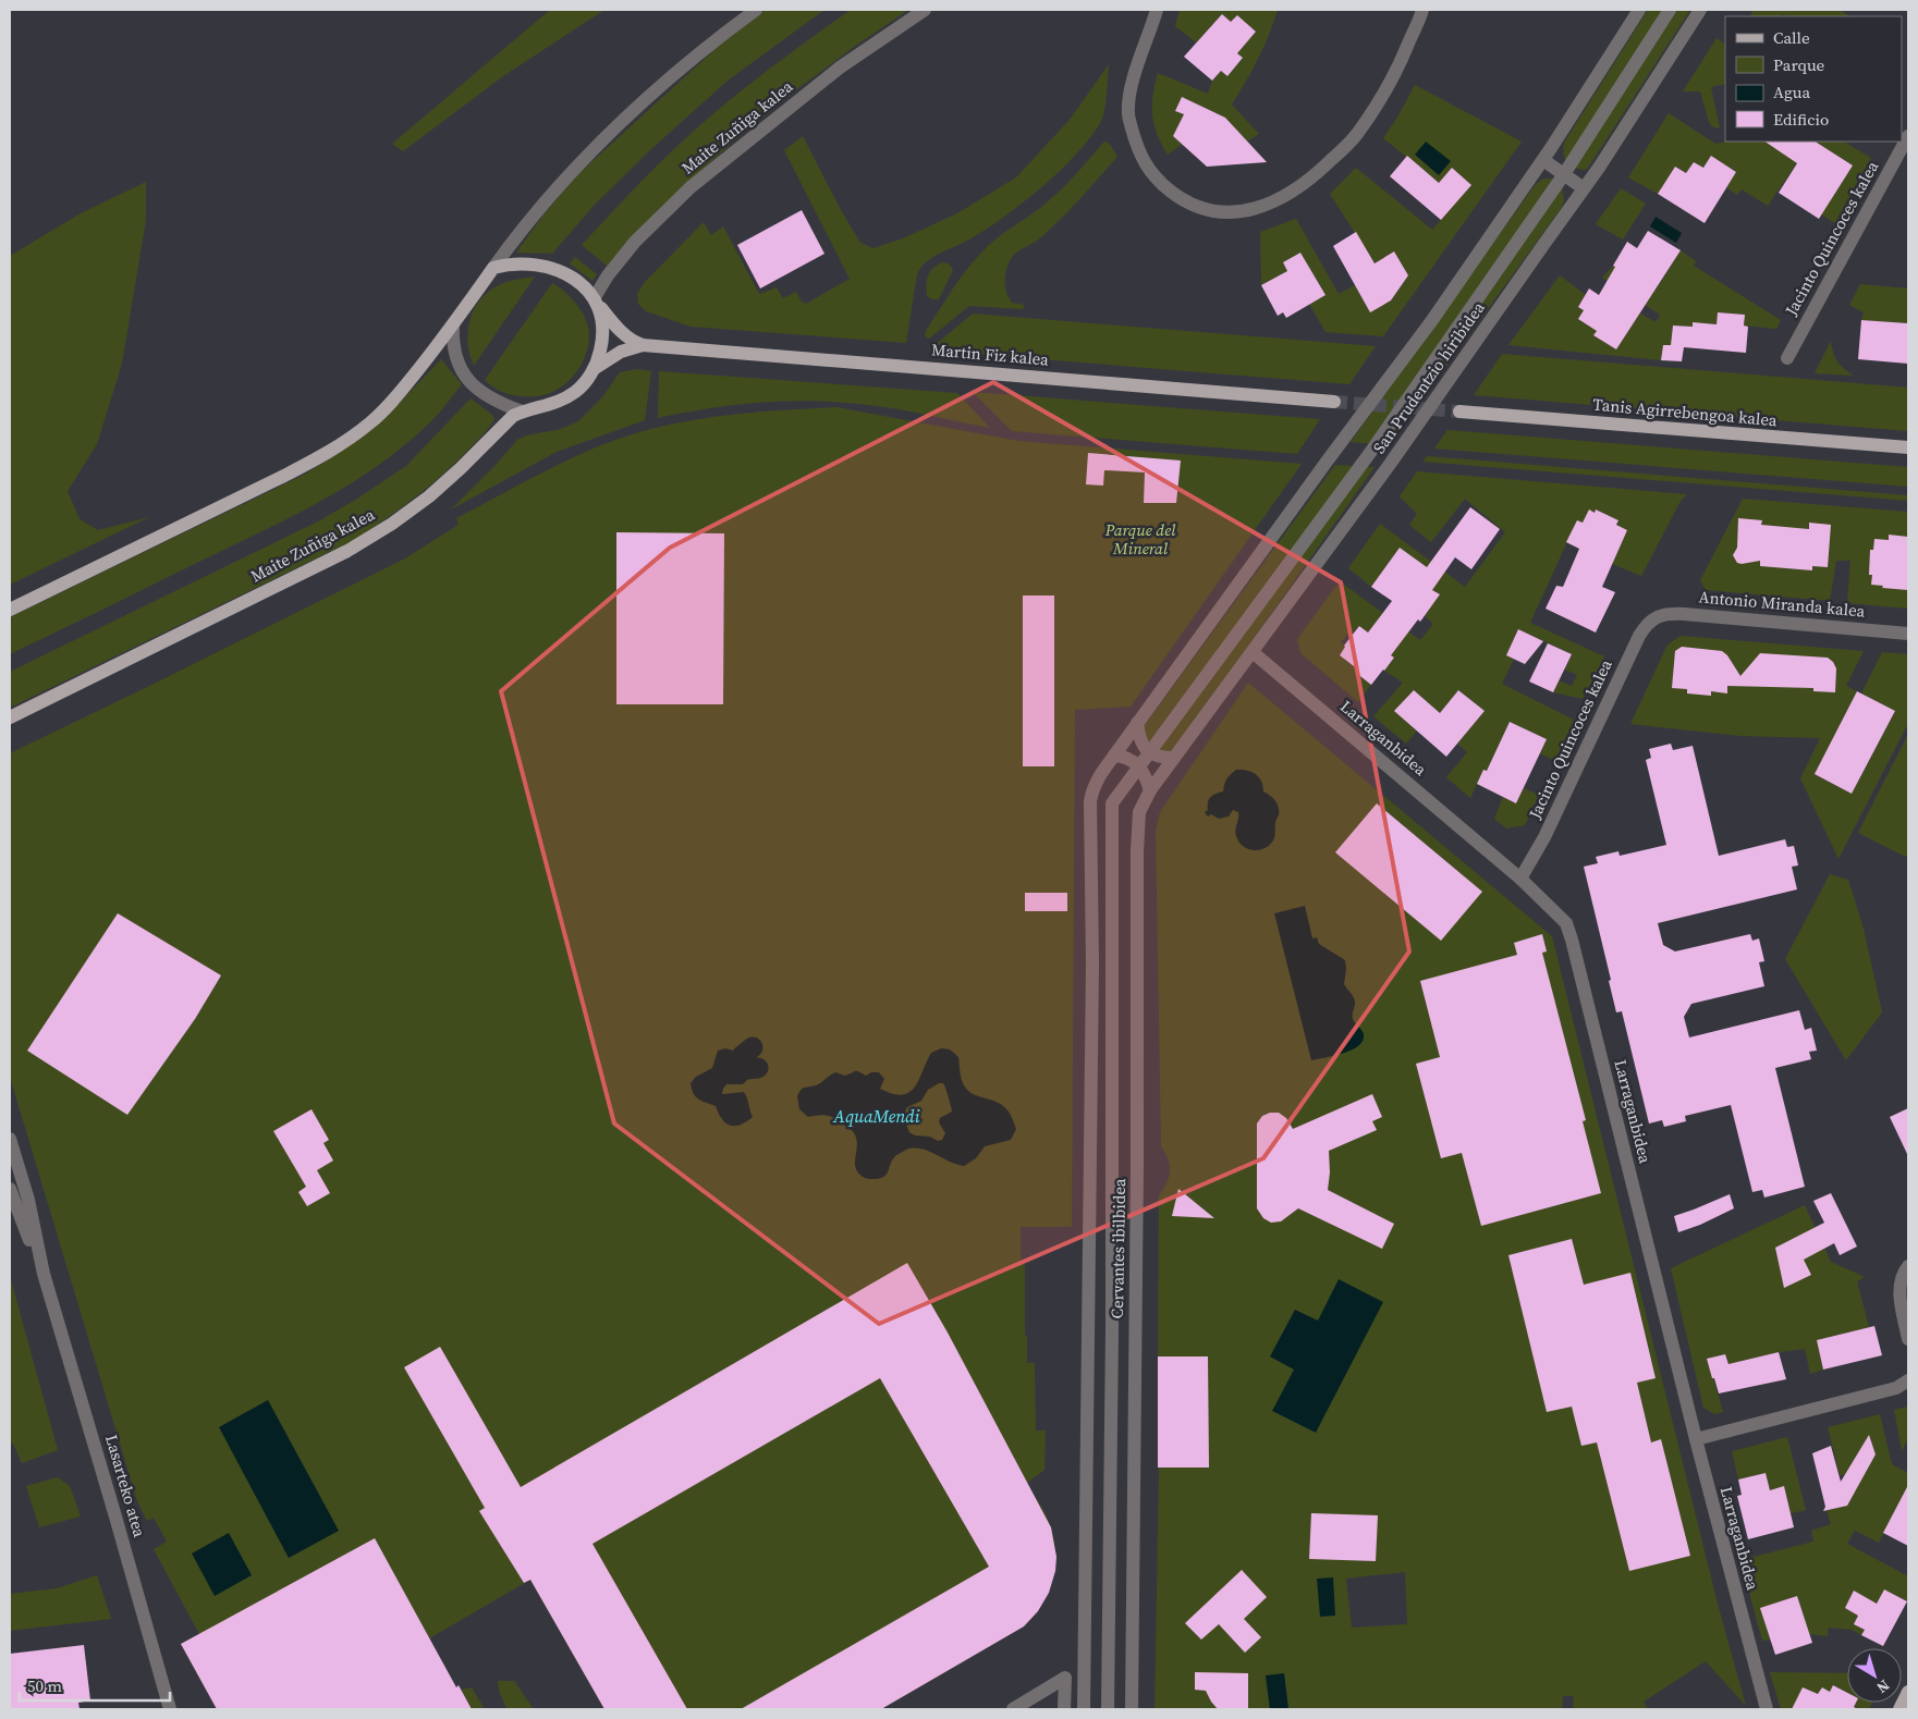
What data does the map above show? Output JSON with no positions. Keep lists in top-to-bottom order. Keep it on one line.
{"streets":{"main road":["Maite Zuñiga kalea","Martin Fiz kalea","Tanis Agirrebengoa kalea"],"street":["Jacinto Quincoces kalea","San Prudentzio hiribidea","Antonio Miranda kalea","Larraganbidea","Cervantes ibilbidea","Lasarteko atea"]},"crossings":[["Maite Zuñiga kalea","Martin Fiz kalea"],["Jacinto Quincoces kalea","Antonio Miranda kalea"],["Jacinto Quincoces kalea","Larraganbidea"],["San Prudentzio hiribidea","Larraganbidea"],["San Prudentzio hiribidea","Cervantes ibilbidea"]],"water":["AquaMendi"],"parks":["Parque del Mineral"],"legend":["Calle","Parque","Agua","Edificio"],"scale_bar":"50 m","north":"bottom right"}
